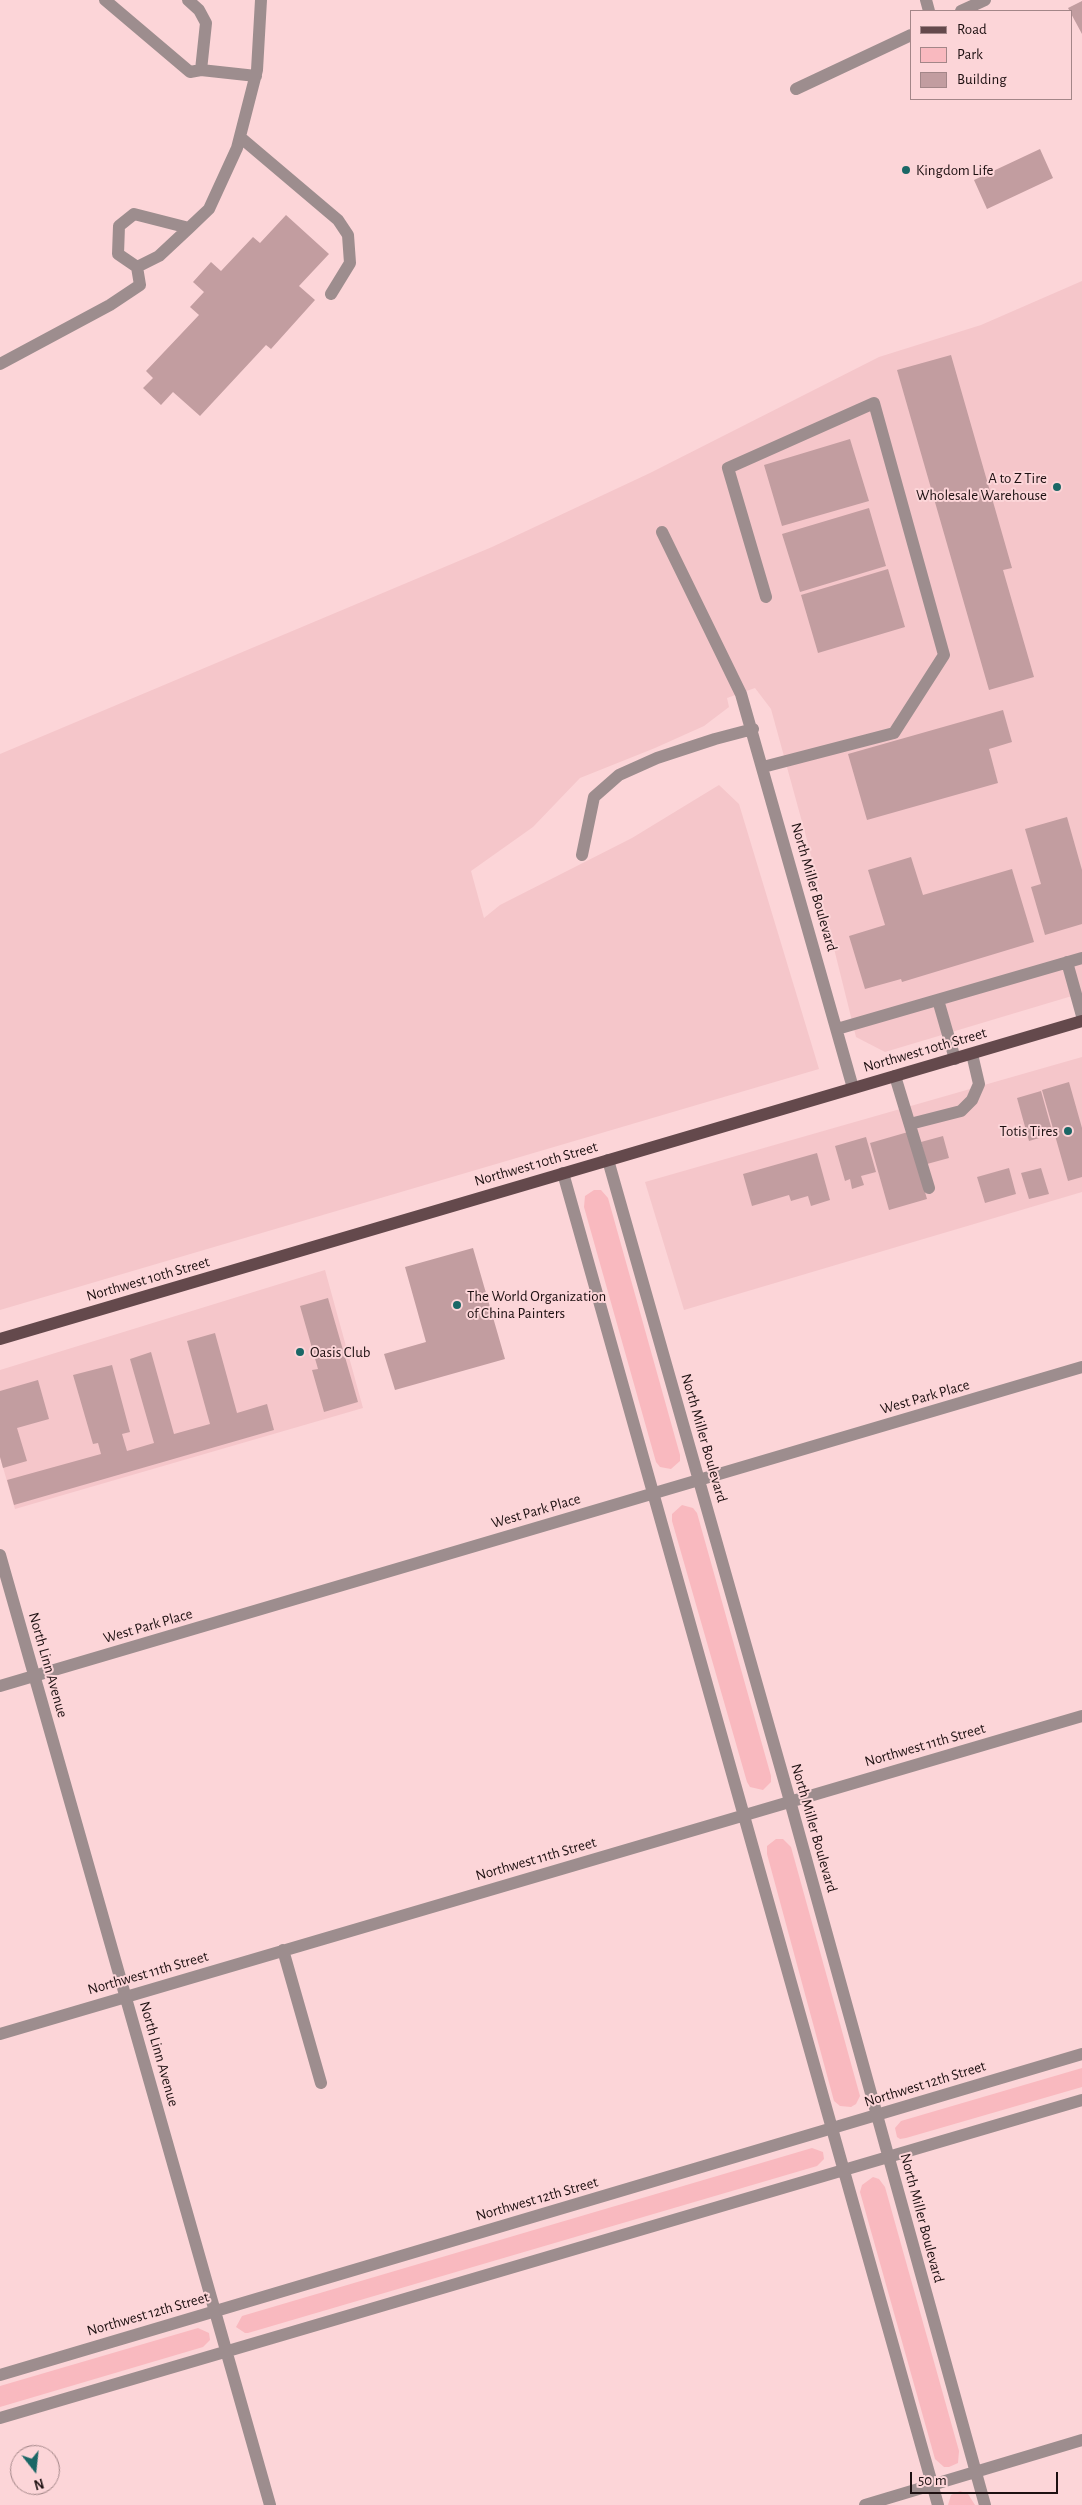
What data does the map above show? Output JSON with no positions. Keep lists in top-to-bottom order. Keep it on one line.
{"streets":{"main road":["Northwest 10th Street"],"street":["North Miller Boulevard","West Park Place","North Linn Avenue","Northwest 11th Street","Northwest 12th Street"]},"crossings":[["North Miller Boulevard","Northwest 10th Street"],["North Miller Boulevard","West Park Place"],["North Miller Boulevard","Northwest 11th Street"],["North Miller Boulevard","Northwest 12th Street"],["West Park Place","North Linn Avenue"],["North Linn Avenue","Northwest 11th Street"],["North Linn Avenue","Northwest 12th Street"]],"places":["Kingdom Life","A to Z Tire Wholesale Warehouse","Totis Tires","The World Organization of China Painters","Oasis Club"],"legend":["Road","Park","Building"],"scale_bar":"50 m","north":"bottom"}
